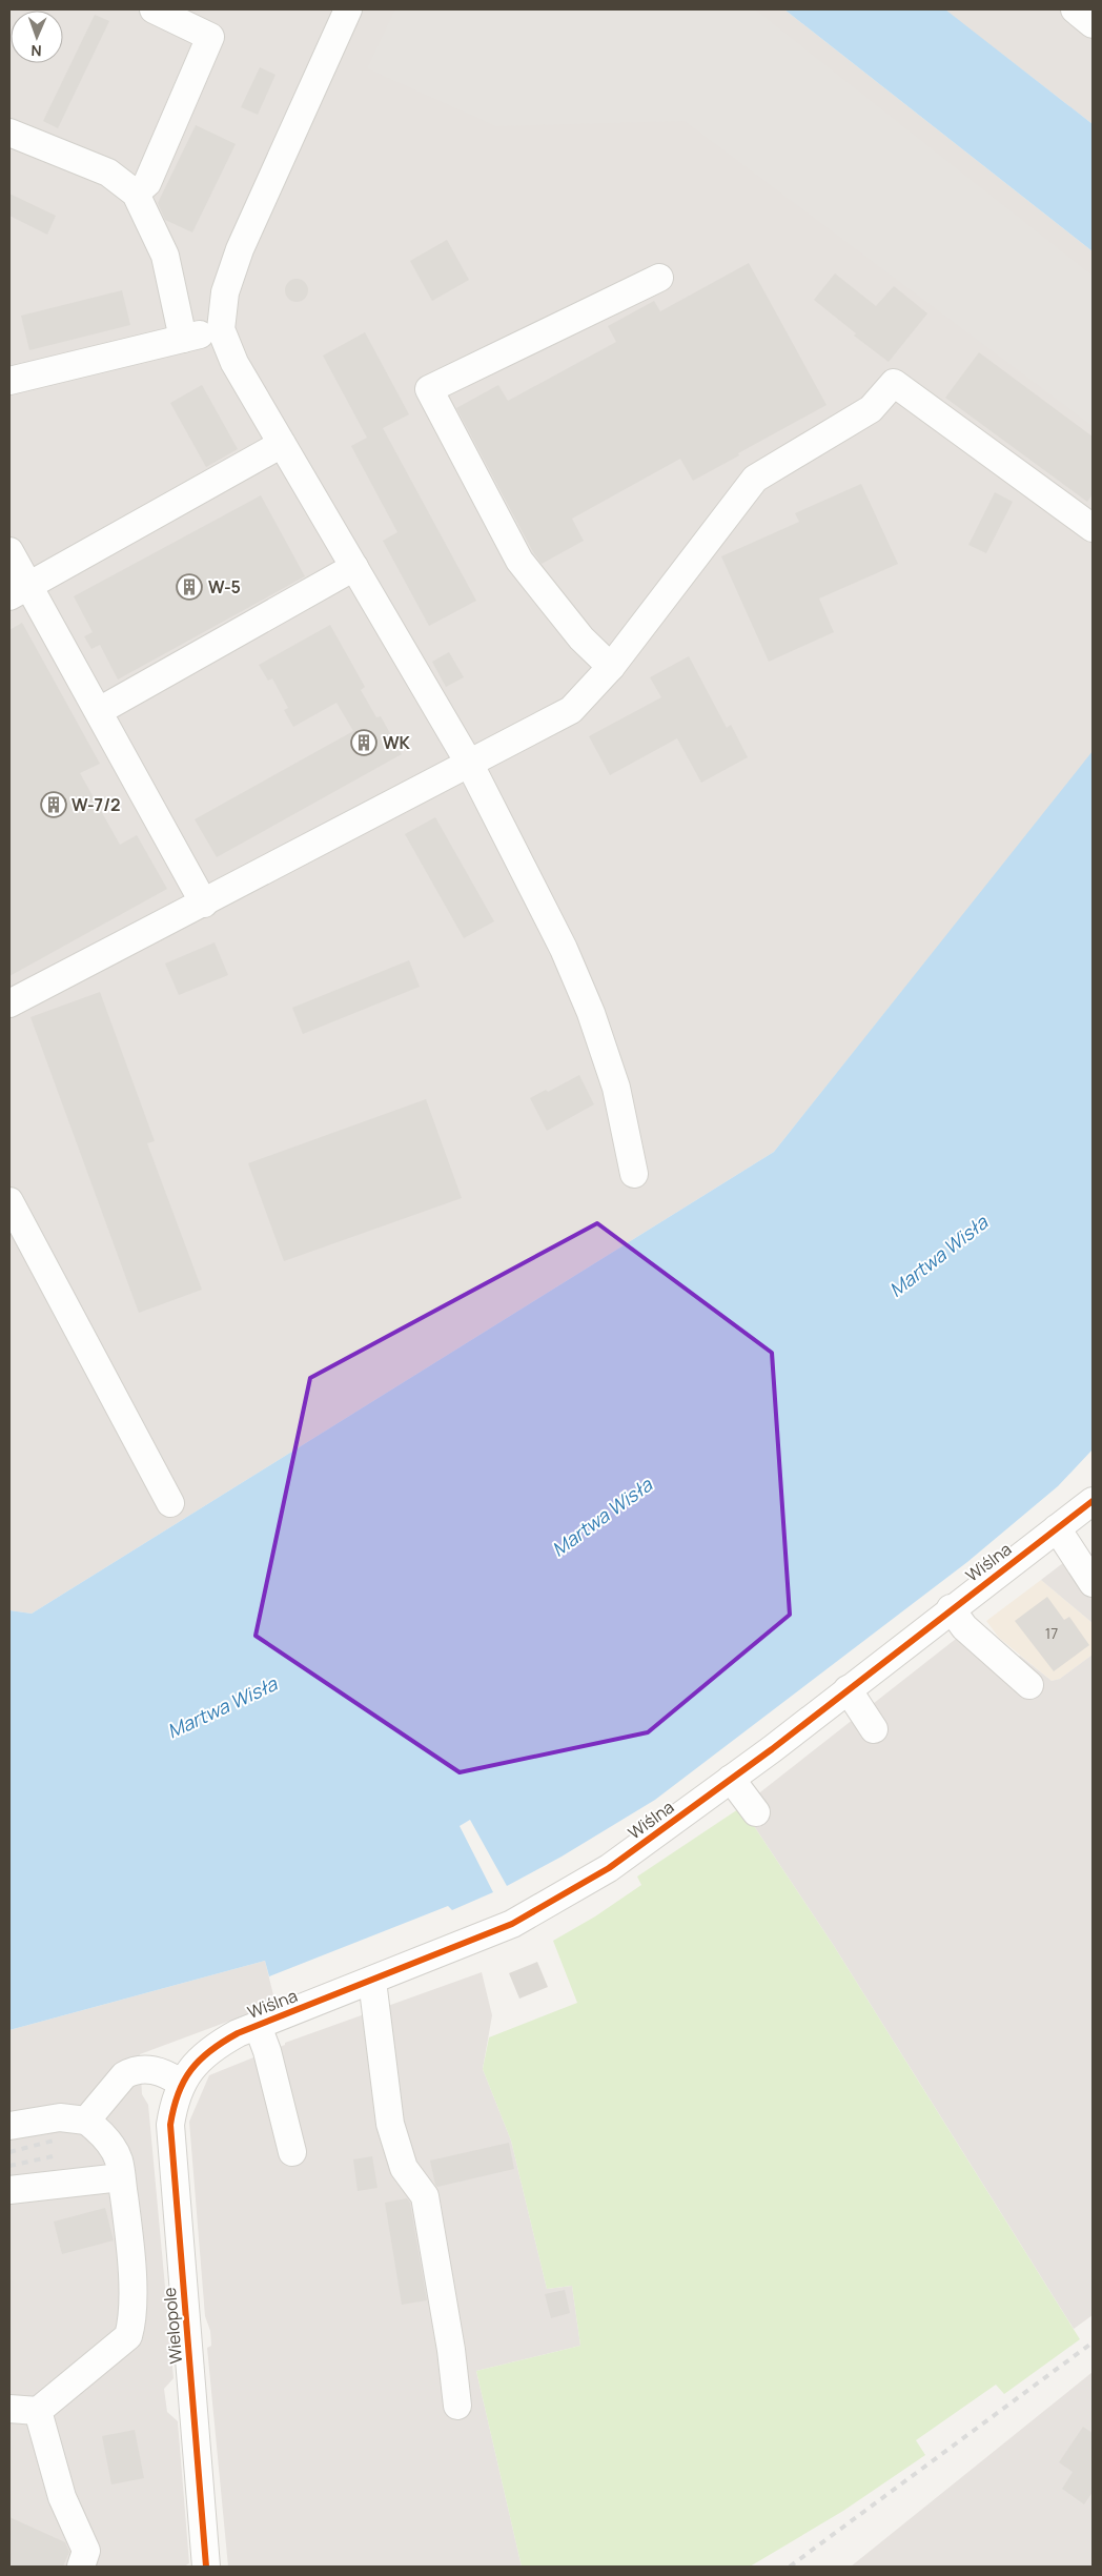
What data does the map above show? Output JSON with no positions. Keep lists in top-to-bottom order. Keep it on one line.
{"streets":{"street":["Wiślna","Wielopole"]},"crossings":[["Wiślna","Wielopole"]],"water":["Martwa Wisła"],"places":{"building":["W-5","WK","W-7/2"]},"house_numbers":["17"],"north":"bottom"}
